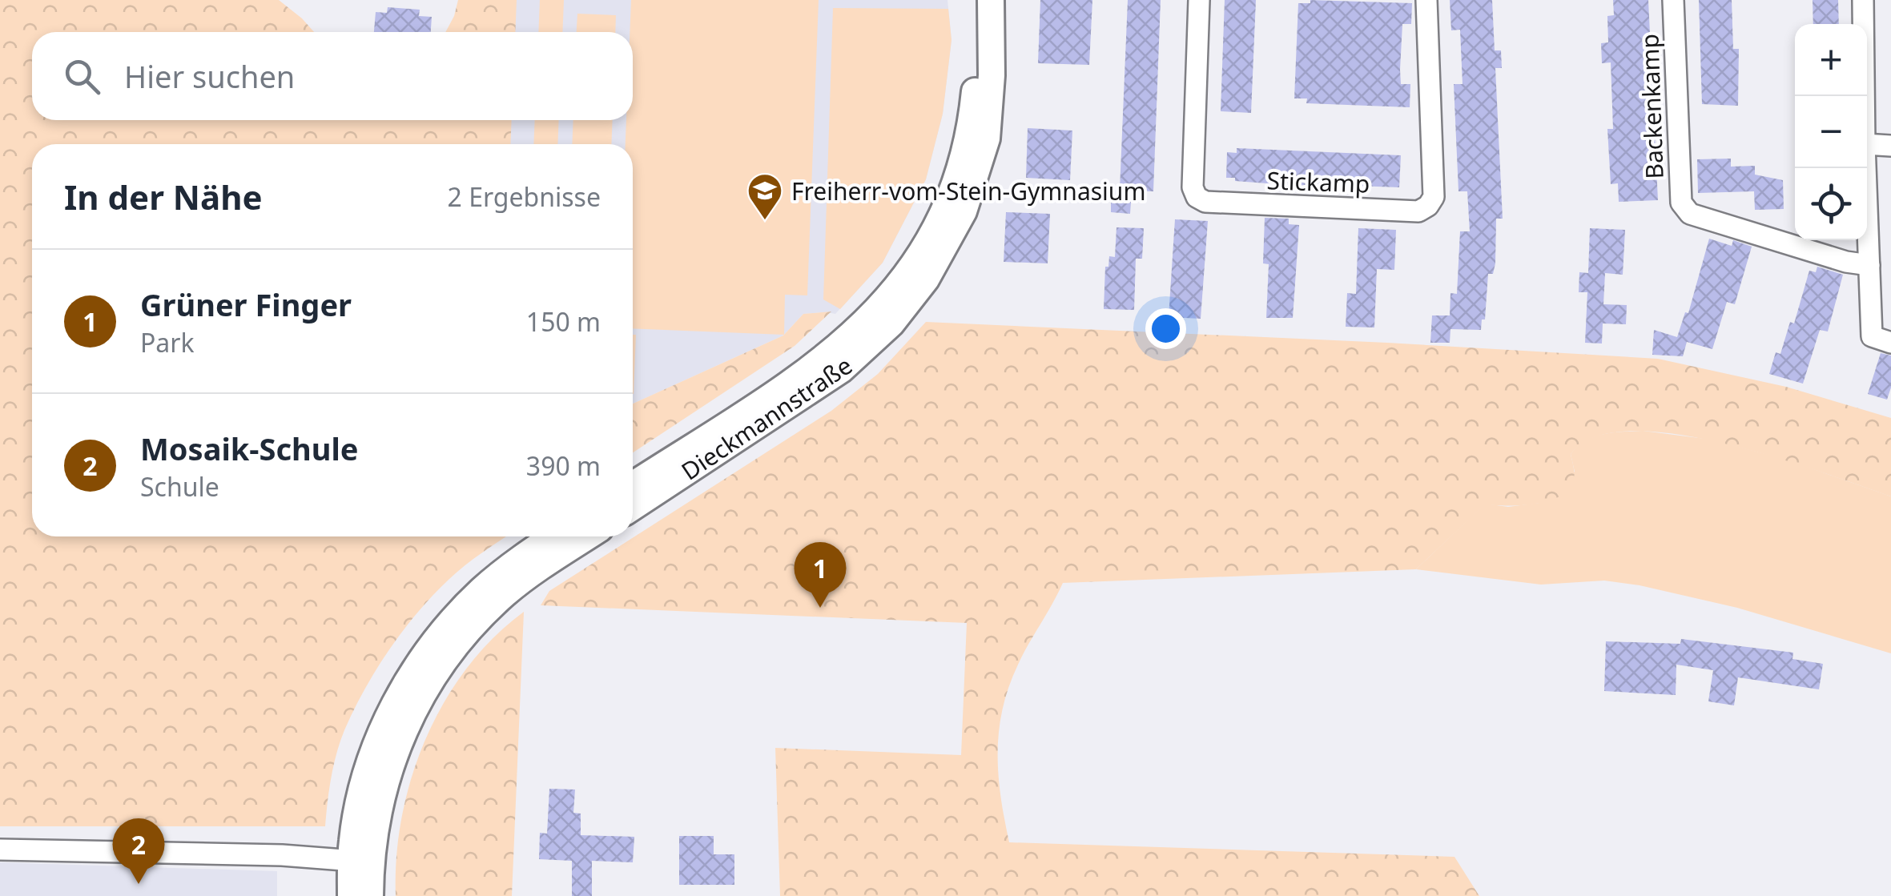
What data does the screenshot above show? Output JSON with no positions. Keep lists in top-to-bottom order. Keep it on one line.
{"streets":{"street":["Backenkamp","Stickamp","Dieckmannstraße"]},"places":{"school or university":["Freiherr-vom-Stein-Gymnasium"]},"page":{"map_buttons":["+","−"],"search":"Hier suchen","heading":["In der Nähe","2 Ergebnisse"],"list":[{"mark":"1","name":"Grüner Finger","note":"Park","value":"150 m"},{"mark":"2","name":"Mosaik-Schule","note":"Schule","value":"390 m"}],"pins":["1","2"]}}
